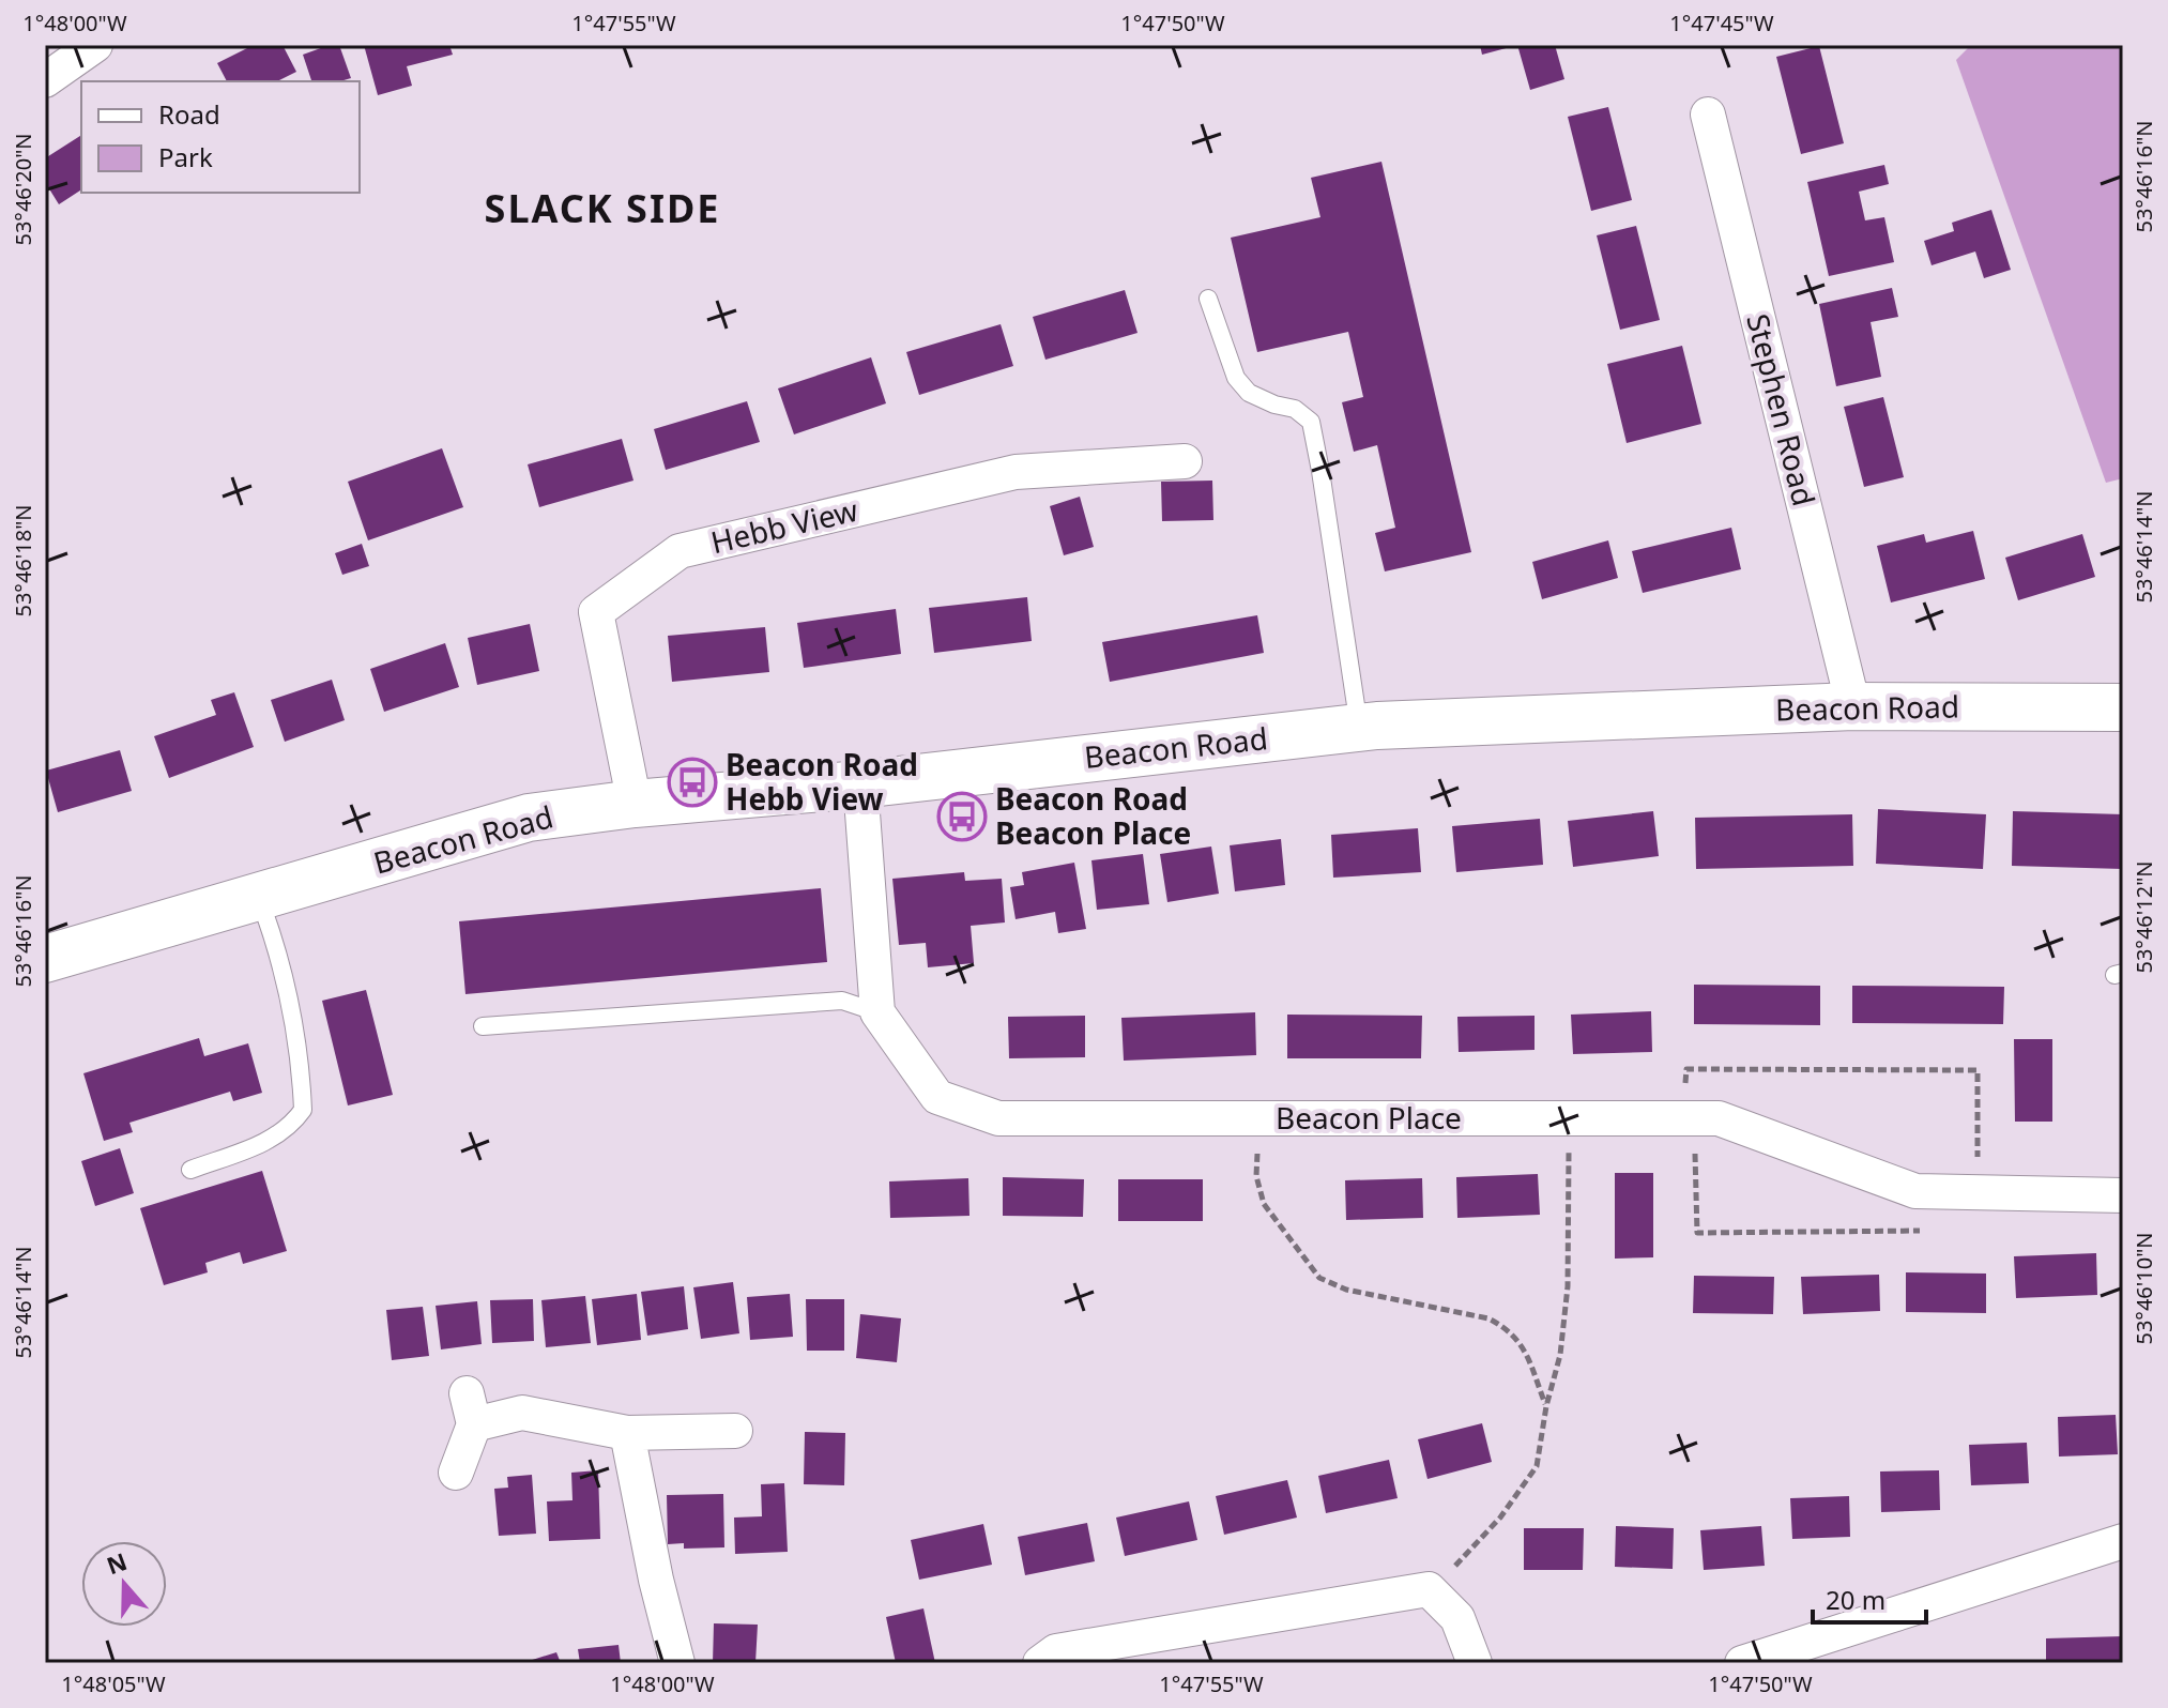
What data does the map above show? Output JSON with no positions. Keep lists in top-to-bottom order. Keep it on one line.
{"streets":{"main road":["Beacon Road"],"street":["Stephen Road","Hebb View","Beacon Place"]},"crossings":[["Stephen Road","Beacon Road"],["Hebb View","Beacon Road"]],"districts":["SLACK SIDE"],"places":{"bus stop":["Beacon Road Hebb View","Beacon Road Beacon Place"]},"legend":["Road","Park"],"scale_bar":"20 m","north":"top","coordinates":["1°48'00\"W","1°47'55\"W","1°47'50\"W","1°47'45\"W","53°46'16\"N","53°46'20\"N","53°46'14\"N","53°46'18\"N","53°46'12\"N","53°46'10\"N","1°48'05\"W"]}
